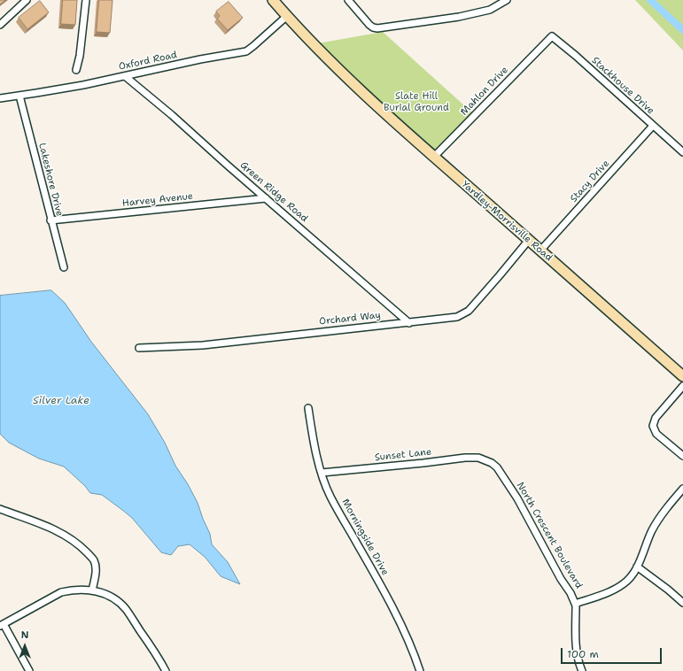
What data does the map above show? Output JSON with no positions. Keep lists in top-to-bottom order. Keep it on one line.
{"streets":{"main road":["Yardley-Morrisville Road"],"street":["Oxford Road","Stackhouse Drive","Mahlon Drive","Lakeshore Drive","Stacy Drive","Green Ridge Road","Harvey Avenue","Orchard Way","Sunset Lane","North Crescent Boulevard","Morningside Drive"]},"crossings":[["Oxford Road","Lakeshore Drive"],["Oxford Road","Green Ridge Road"],["Oxford Road","Yardley-Morrisville Road"],["Stackhouse Drive","Mahlon Drive"],["Stackhouse Drive","Stacy Drive"],["Mahlon Drive","Yardley-Morrisville Road"],["Lakeshore Drive","Harvey Avenue"],["Stacy Drive","Yardley-Morrisville Road"],["Green Ridge Road","Harvey Avenue"],["Green Ridge Road","Orchard Way"],["Yardley-Morrisville Road","Orchard Way"],["Sunset Lane","North Crescent Boulevard"],["Sunset Lane","Morningside Drive"]],"water":["Silver Lake"],"parks":["Slate Hill Burial Ground"],"scale_bar":"100 m","north":"top"}
